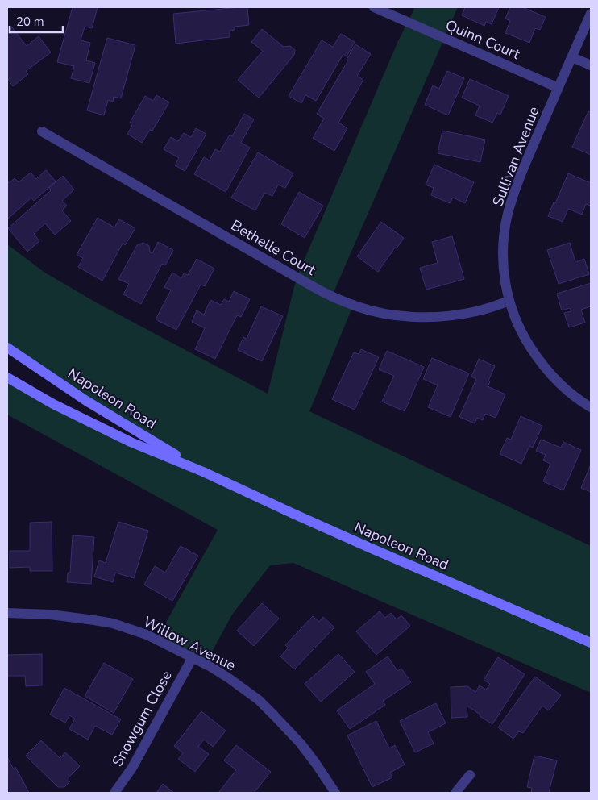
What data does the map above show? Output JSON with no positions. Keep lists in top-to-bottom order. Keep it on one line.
{"streets":{"main road":["Napoleon Road"],"street":["Quinn Court","Sullivan Avenue","Bethelle Court","Willow Avenue","Snowgum Close"]},"crossings":[["Quinn Court","Sullivan Avenue"],["Sullivan Avenue","Bethelle Court"],["Willow Avenue","Snowgum Close"]],"scale_bar":"20 m"}
